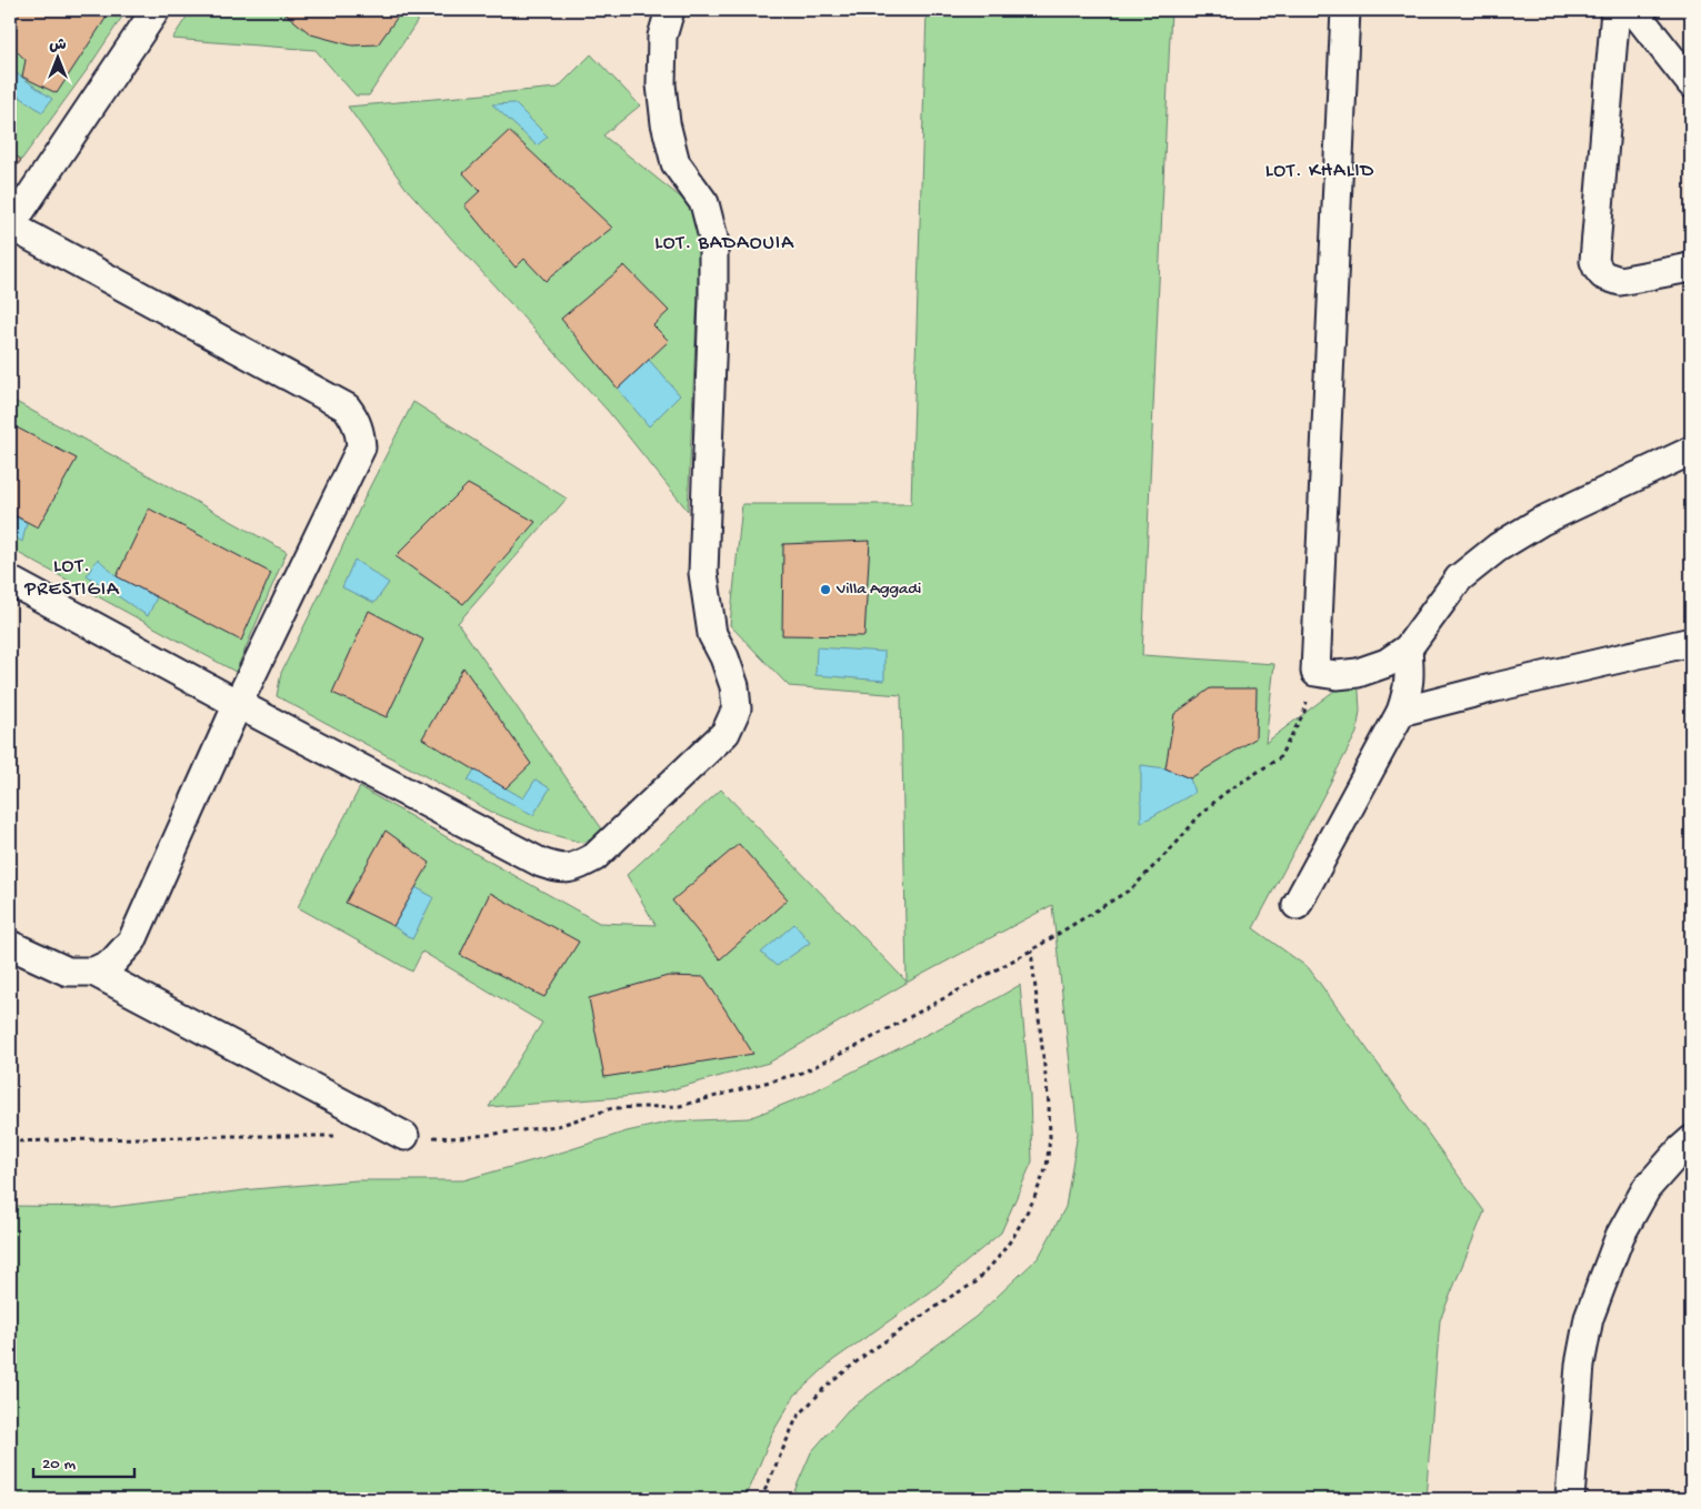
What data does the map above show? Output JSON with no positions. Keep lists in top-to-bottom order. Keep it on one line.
{"districts":["LOT. KHALID","LOT. BADAOUIA","LOT. PRESTIGIA"],"places":["Villa Aggadi"],"scale_bar":"20 m","north":"top"}
